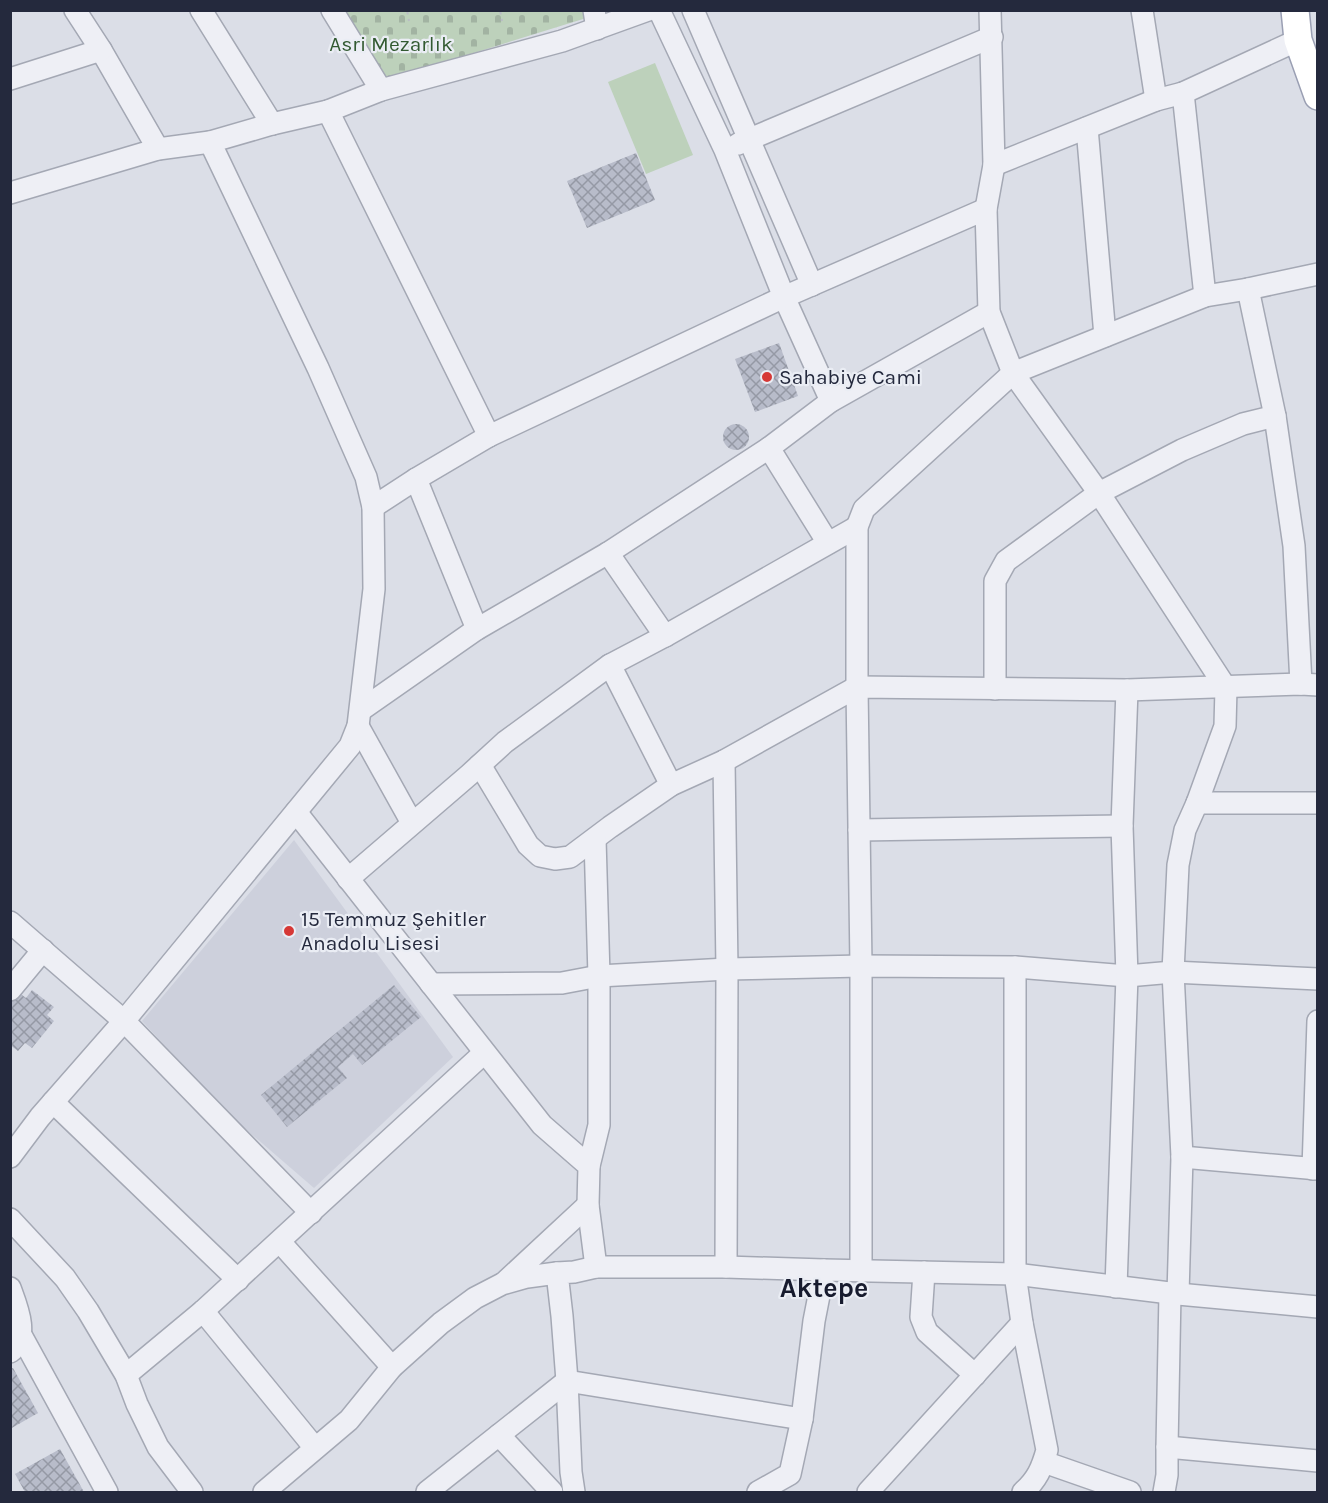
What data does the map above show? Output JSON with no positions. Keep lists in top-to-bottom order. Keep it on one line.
{"districts":["Aktepe"],"parks":["Asri Mezarlık"],"places":["Sahabiye Cami","15 Temmuz Şehitler Anadolu Lisesi"]}
